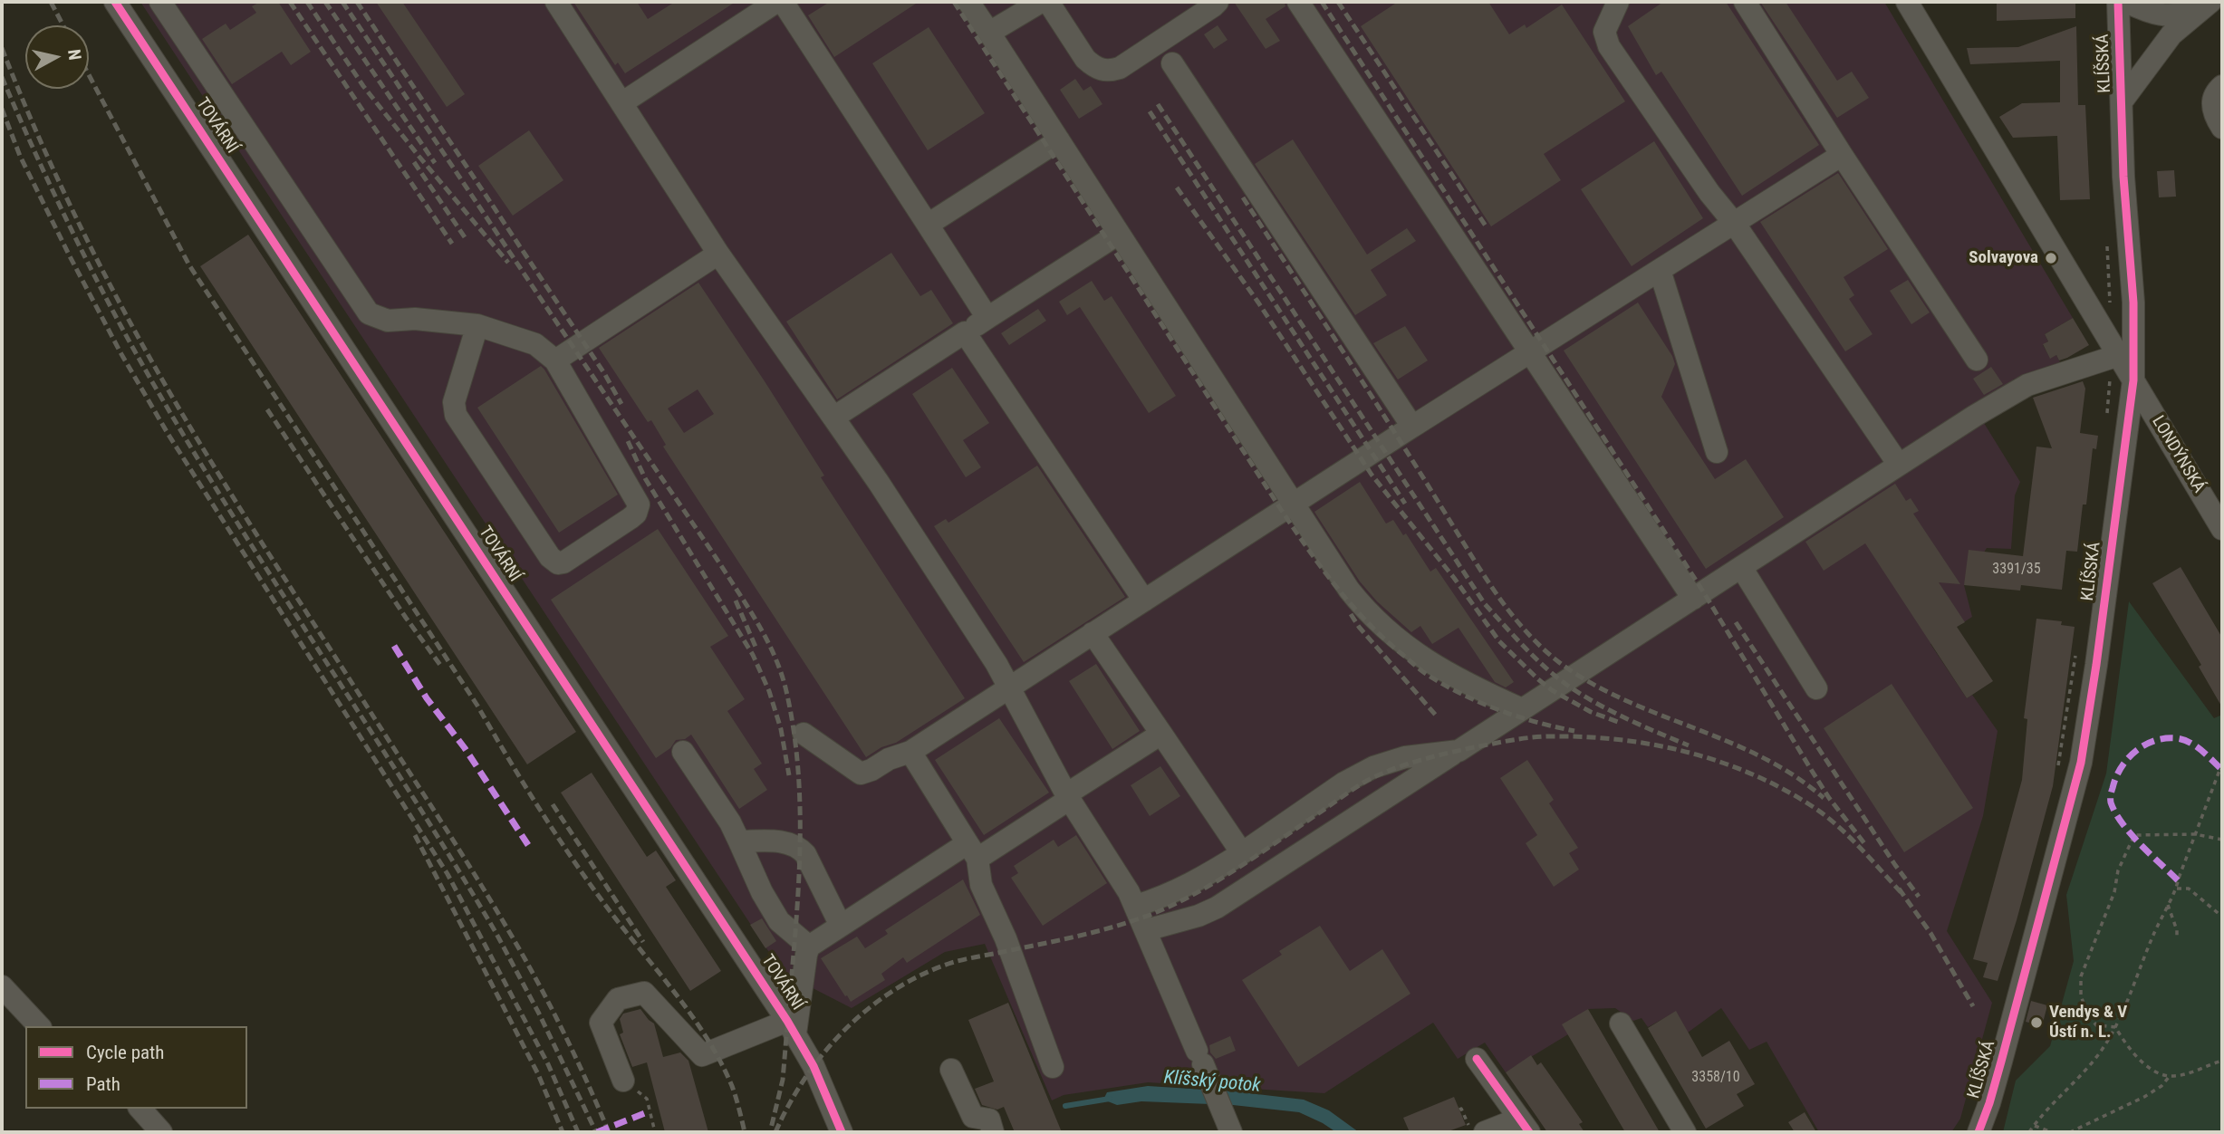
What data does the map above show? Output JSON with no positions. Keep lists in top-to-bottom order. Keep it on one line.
{"streets":{"street":["KLÍŠSKÁ","TOVÁRNÍ","LONDÝNSKÁ"]},"crossings":[["KLÍŠSKÁ","LONDÝNSKÁ"]],"water":["Klíšský potok"],"places":["Solvayova","Vendys & V Ústí n. L."],"house_numbers":["3391/35","3358/10"],"legend":["Cycle path","Path"],"north":"right"}
